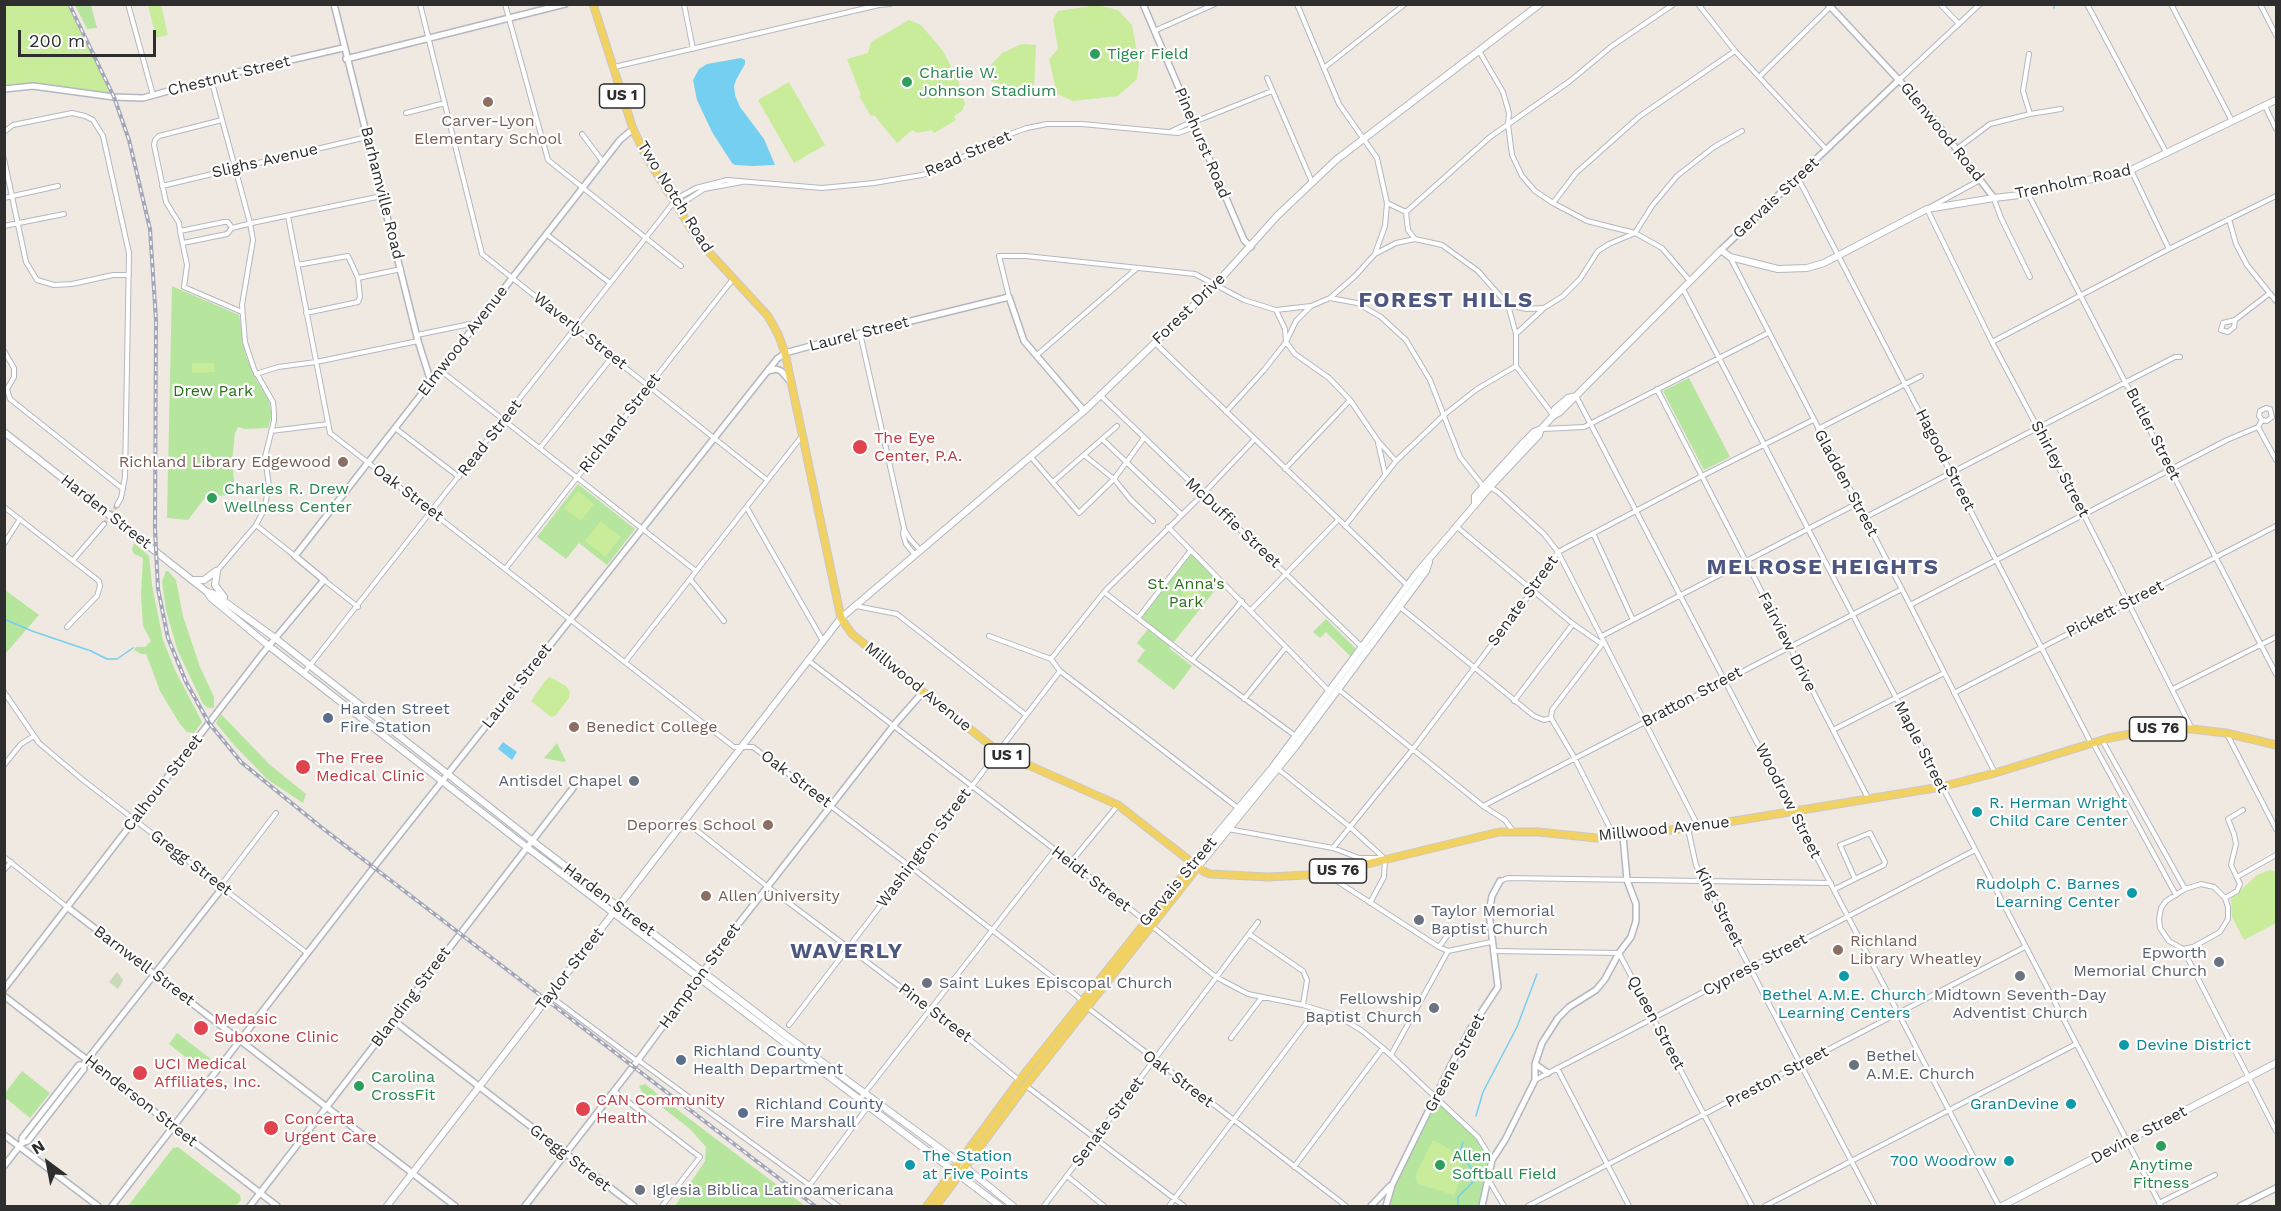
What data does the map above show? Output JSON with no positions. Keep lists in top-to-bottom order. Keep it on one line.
{"streets":{"main road":["US 1","Trenholm Road","Two Notch Road","Gervais Street","Forest Drive","Harden Street","Millwood Avenue","US 76","Taylor Street","Devine Street"],"street":["Chestnut Street","Glenwood Road","Pinehurst Road","Read Street","Slighs Avenue","Barhamville Road","Waverly Street","Laurel Street","Elmwood Avenue","Richland Street","Butler Street","Hagood Street","Shirley Street","Gladden Street","Oak Street","McDuffie Street","Senate Street","Pickett Street","Fairview Drive","Bratton Street","Maple Street","Calhoun Street","Woodrow Street","Washington Street","Gregg Street","Heidt Street","King Street","Cypress Street","Barnwell Street","Hampton Street","Blanding Street","Pine Street","Queen Street","Greene Street","Preston Street","Henderson Street"]},"crossings":[["Chestnut Street","Barhamville Road"],["Glenwood Road","Trenholm Road"],["Glenwood Road","Gervais Street"],["Pinehurst Road","Read Street"],["Pinehurst Road","Forest Drive"],["Read Street","Two Notch Road"],["Read Street","Waverly Street"],["Read Street","Oak Street"],["Read Street","Harden Street"],["Slighs Avenue","Barhamville Road"],["Trenholm Road","Gervais Street"],["Trenholm Road","Butler Street"],["Trenholm Road","Hagood Street"],["Trenholm Road","Shirley Street"],["Trenholm Road","Gladden Street"],["Barhamville Road","Elmwood Avenue"],["Two Notch Road","Forest Drive"],["Two Notch Road","Laurel Street"],["Two Notch Road","Elmwood Avenue"],["Two Notch Road","Richland Street"],["Two Notch Road","Millwood Avenue"],["Two Notch Road","Taylor Street"],["Gervais Street","Hagood Street"],["Gervais Street","Oak Street"],["Gervais Street","Harden Street"],["Gervais Street","McDuffie Street"],["Gervais Street","Millwood Avenue"],["Gervais Street","Maple Street"],["Gervais Street","Woodrow Street"],["Gervais Street","Heidt Street"],["Gervais Street","Pine Street"],["Forest Drive","McDuffie Street"],["Forest Drive","Millwood Avenue"],["Forest Drive","Taylor Street"],["Waverly Street","Laurel Street"],["Waverly Street","Elmwood Avenue"],["Waverly Street","Richland Street"],["Laurel Street","Oak Street"],["Laurel Street","Harden Street"],["Laurel Street","Gregg Street"],["Laurel Street","Barnwell Street"],["Laurel Street","Henderson Street"],["Elmwood Avenue","Oak Street"],["Richland Street","Oak Street"],["Butler Street","Pickett Street"],["Hagood Street","Pickett Street"],["Hagood Street","Millwood Avenue"],["Shirley Street","Pickett Street"],["Shirley Street","Millwood Avenue"],["Gladden Street","Senate Street"],["Gladden Street","Pickett Street"],["Gladden Street","Millwood Avenue"],["Gladden Street","Bratton Street"],["Oak Street","Senate Street"],["Oak Street","Washington Street"],["Oak Street","Taylor Street"],["Oak Street","Hampton Street"],["Harden Street","Calhoun Street"],["Harden Street","Taylor Street"],["Harden Street","Hampton Street"],["Harden Street","Blanding Street"],["Senate Street","Fairview Drive"],["Senate Street","Maple Street"],["Senate Street","Woodrow Street"],["Senate Street","Heidt Street"],["Senate Street","Pine Street"],["Fairview Drive","Millwood Avenue"],["Fairview Drive","Bratton Street"],["Millwood Avenue","Maple Street"],["Millwood Avenue","Woodrow Street"],["Millwood Avenue","Washington Street"],["Millwood Avenue","King Street"],["Millwood Avenue","Taylor Street"],["Millwood Avenue","Hampton Street"],["Bratton Street","Maple Street"],["Bratton Street","Woodrow Street"],["Maple Street","Cypress Street"],["Maple Street","Preston Street"],["Maple Street","Devine Street"],["Calhoun Street","Gregg Street"],["Calhoun Street","Barnwell Street"],["Woodrow Street","Cypress Street"],["Woodrow Street","Preston Street"],["Woodrow Street","Devine Street"],["Washington Street","Heidt Street"],["Washington Street","Pine Street"],["Gregg Street","Taylor Street"],["Gregg Street","Hampton Street"],["Gregg Street","Blanding Street"],["Heidt Street","Taylor Street"],["Heidt Street","Hampton Street"],["Heidt Street","Greene Street"],["King Street","Cypress Street"],["King Street","Preston Street"],["Cypress Street","Queen Street"],["Barnwell Street","Taylor Street"],["Barnwell Street","Blanding Street"],["Taylor Street","Pine Street"],["Hampton Street","Pine Street"],["Blanding Street","Henderson Street"],["Queen Street","Preston Street"]],"districts":["FOREST HILLS","MELROSE HEIGHTS","WAVERLY"],"parks":["Drew Park","St. Anna's Park"],"places":["Tiger Field","Charlie W. Johnson Stadium","Carver-Lyon Elementary School","The Eye Center, P.A.","Richland Library Edgewood","Charles R. Drew Wellness Center","Harden Street Fire Station","Benedict College","The Free Medical Clinic","Antisdel Chapel","R. Herman Wright Child Care Center","Deporres School","Rudolph C. Barnes Learning Center","Allen University","Taylor Memorial Baptist Church","Richland Library Wheatley","Epworth Memorial Church","Bethel A.M.E. Church Learning Centers","Midtown Seventh-Day Adventist Church","Saint Lukes Episcopal Church","Fellowship Baptist Church","Medasic Suboxone Clinic","Devine District","Richland County Health Department","Bethel A.M.E. Church","UCI Medical Affiliates, Inc.","Carolina CrossFit","GranDevine","CAN Community Health","Richland County Fire Marshall","Concerta Urgent Care","Anytime Fitness","700 Woodrow","The Station at Five Points","Allen Softball Field","Iglesia Biblica Latinoamericana"],"scale_bar":"200 m","north":"top left"}
